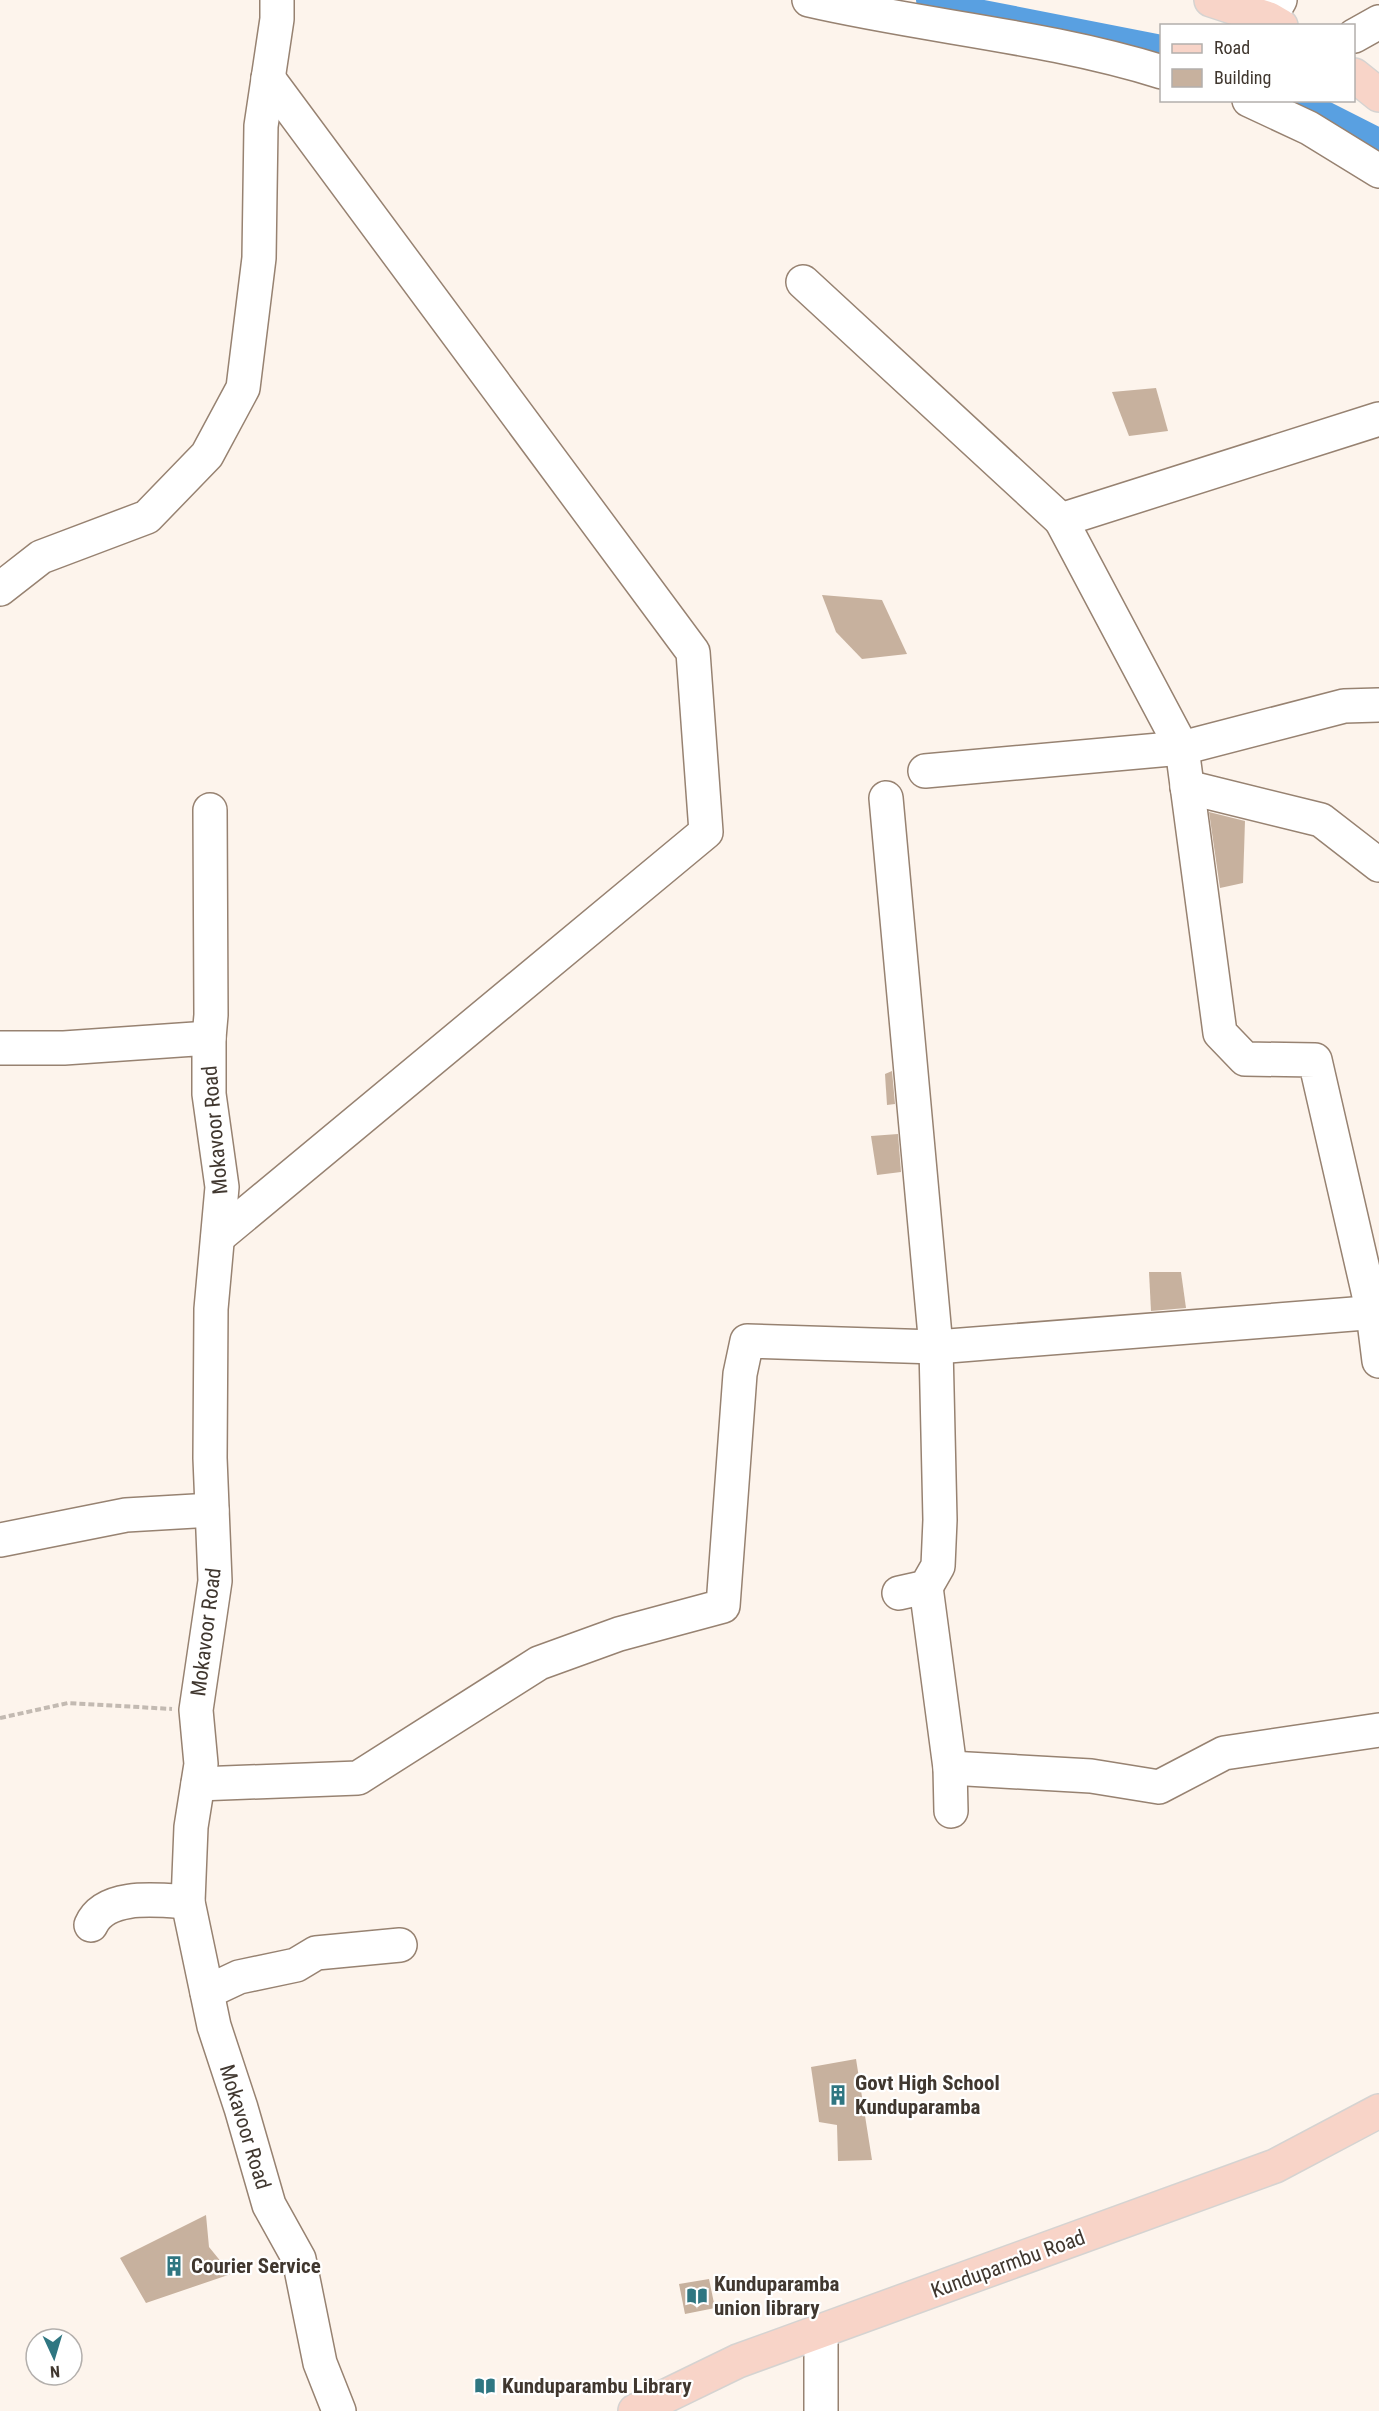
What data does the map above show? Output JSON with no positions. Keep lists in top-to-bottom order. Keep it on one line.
{"streets":{"main road":["Kunduparmbu Road"],"street":["Mokavoor Road"]},"places":{"building":["Govt High School Kunduparamba","Courier Service"],"library":["Kunduparamba union library","Kunduparambu Library"]},"legend":["Road","Building"],"north":"bottom"}
